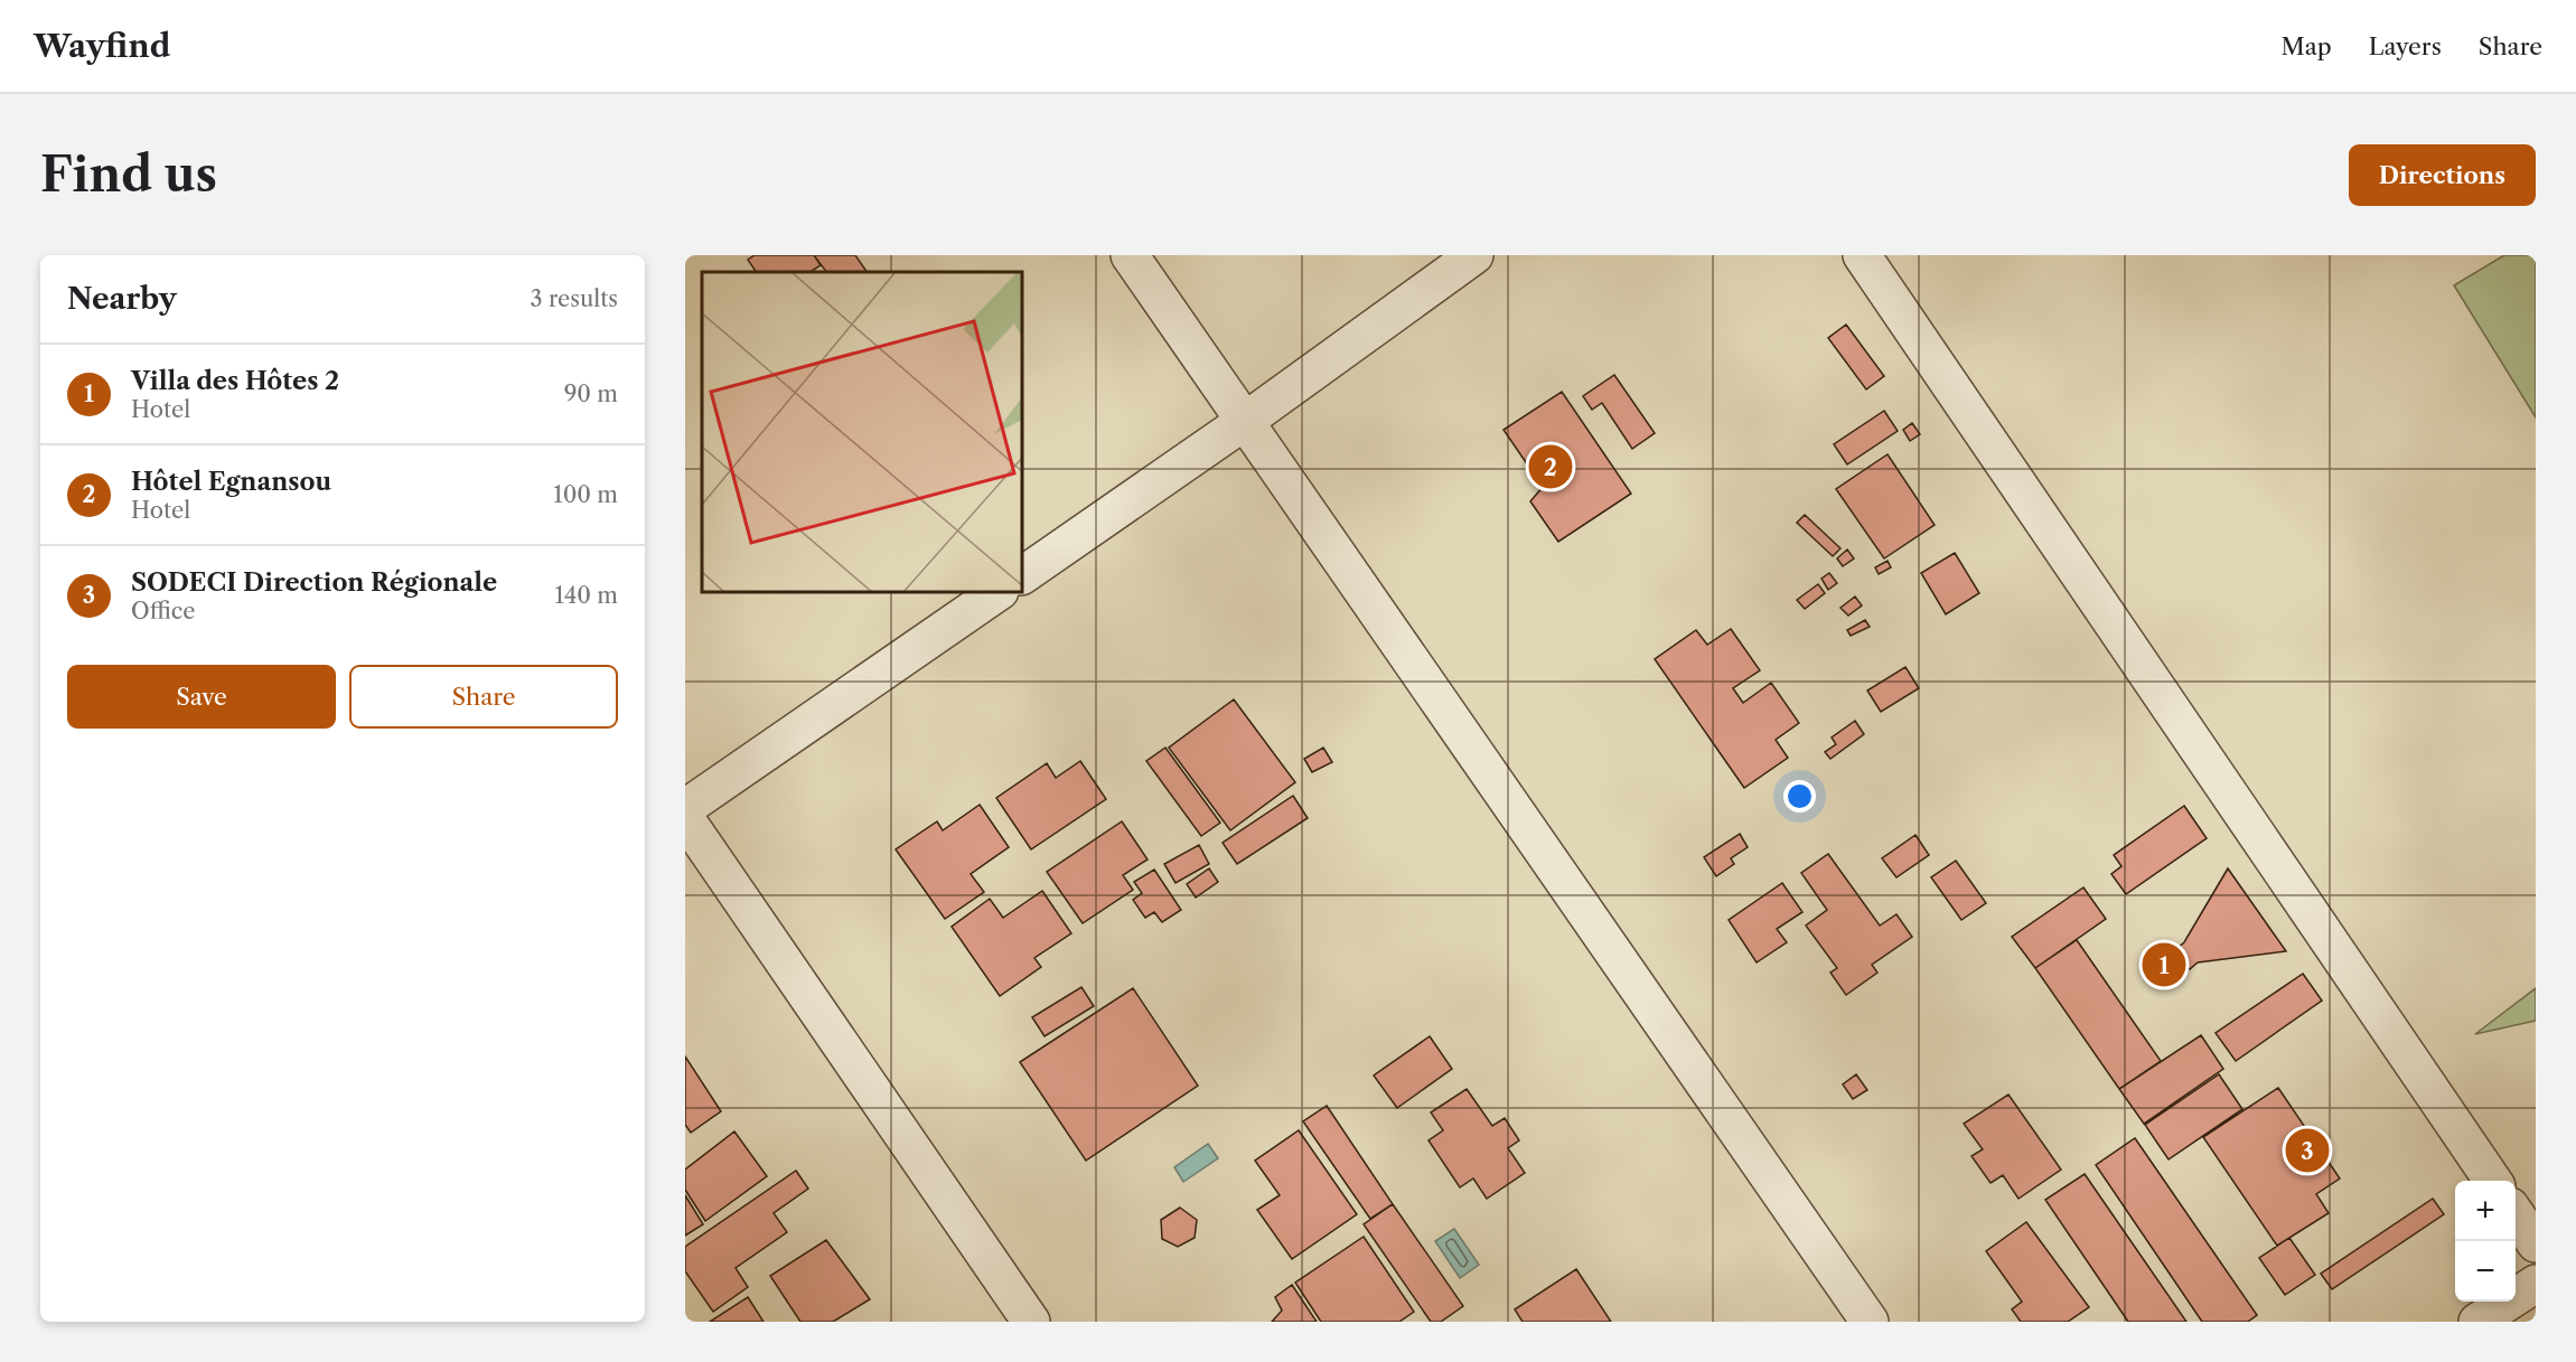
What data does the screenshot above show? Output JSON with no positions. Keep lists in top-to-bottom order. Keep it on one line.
{"page":{"header":"Wayfind","nav":["Map","Layers","Share"],"buttons":["Directions",["Save","Share"]],"title":"Find us","heading":["Nearby","3 results"],"list":[{"mark":"1","name":"Villa des Hôtes 2","note":"Hotel","value":"90 m"},{"mark":"2","name":"Hôtel Egnansou","note":"Hotel","value":"100 m"},{"mark":"3","name":"SODECI Direction Régionale","note":"Office","value":"140 m"}],"pins":["2","1","3"],"map_buttons":["+","−"]}}
